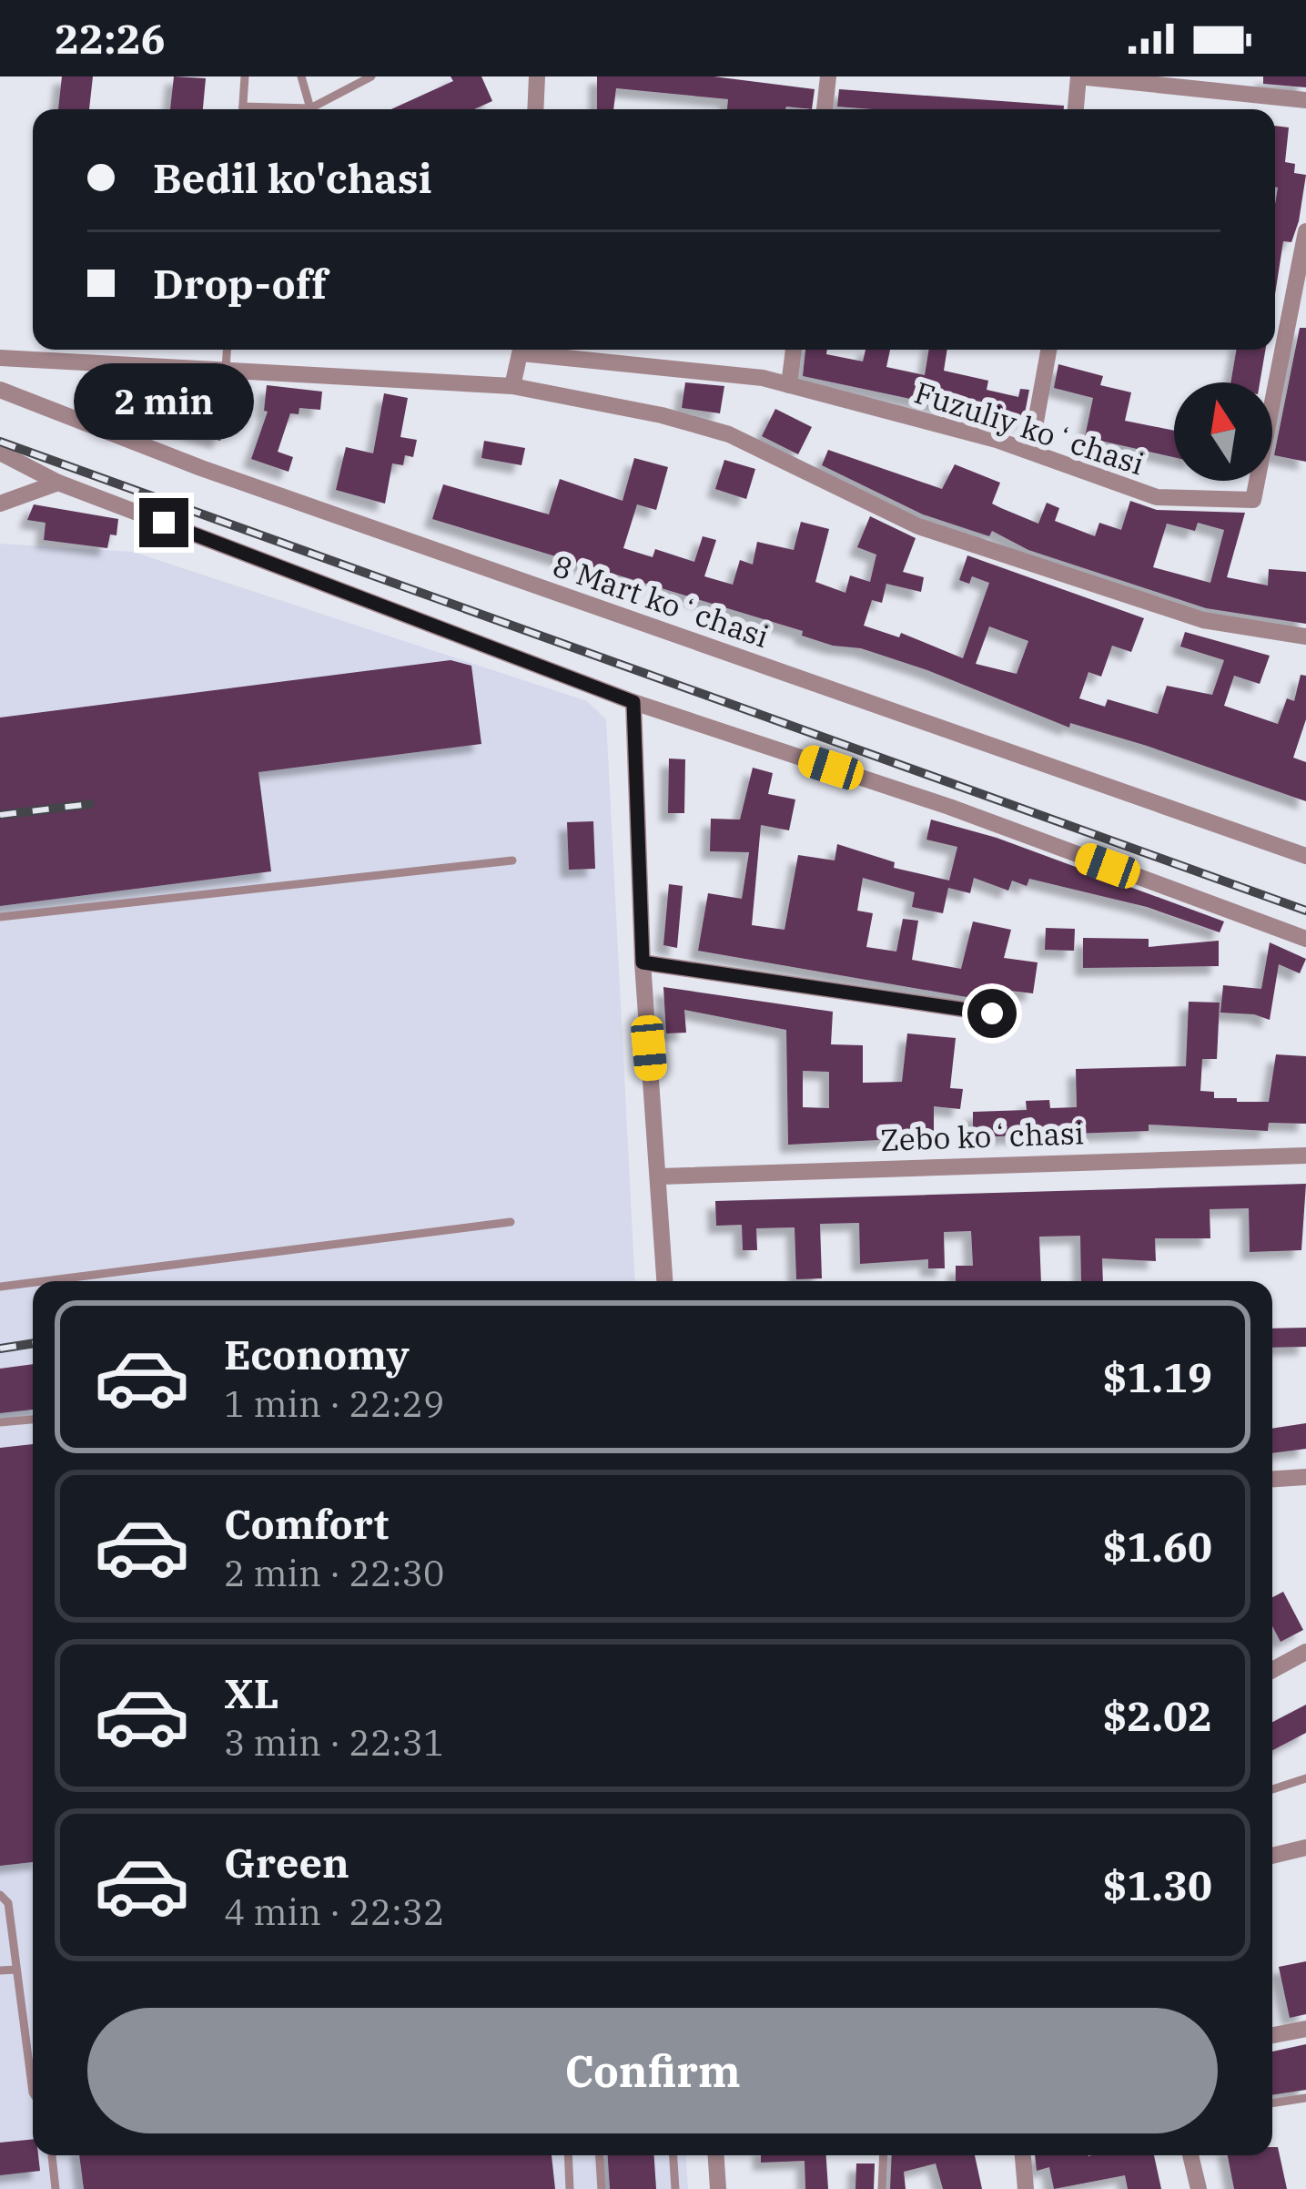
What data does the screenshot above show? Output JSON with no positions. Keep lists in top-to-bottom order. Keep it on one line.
{"streets":{"street":["Fuzuliy koʻchasi","8 Mart koʻchasi","Zebo koʻchasi"]},"north":"top","page":{"status":"22:26","banner":["Bedil ko'chasi","Drop-off"],"bubble":"2 min","list":[{"name":"Economy","note":"1 min · 22:29","value":"$1.19"},{"name":"Comfort","note":"2 min · 22:30","value":"$1.60"},{"name":"XL","note":"3 min · 22:31","value":"$2.02"},{"name":"Green","note":"4 min · 22:32","value":"$1.30"}],"buttons":"Confirm"}}
